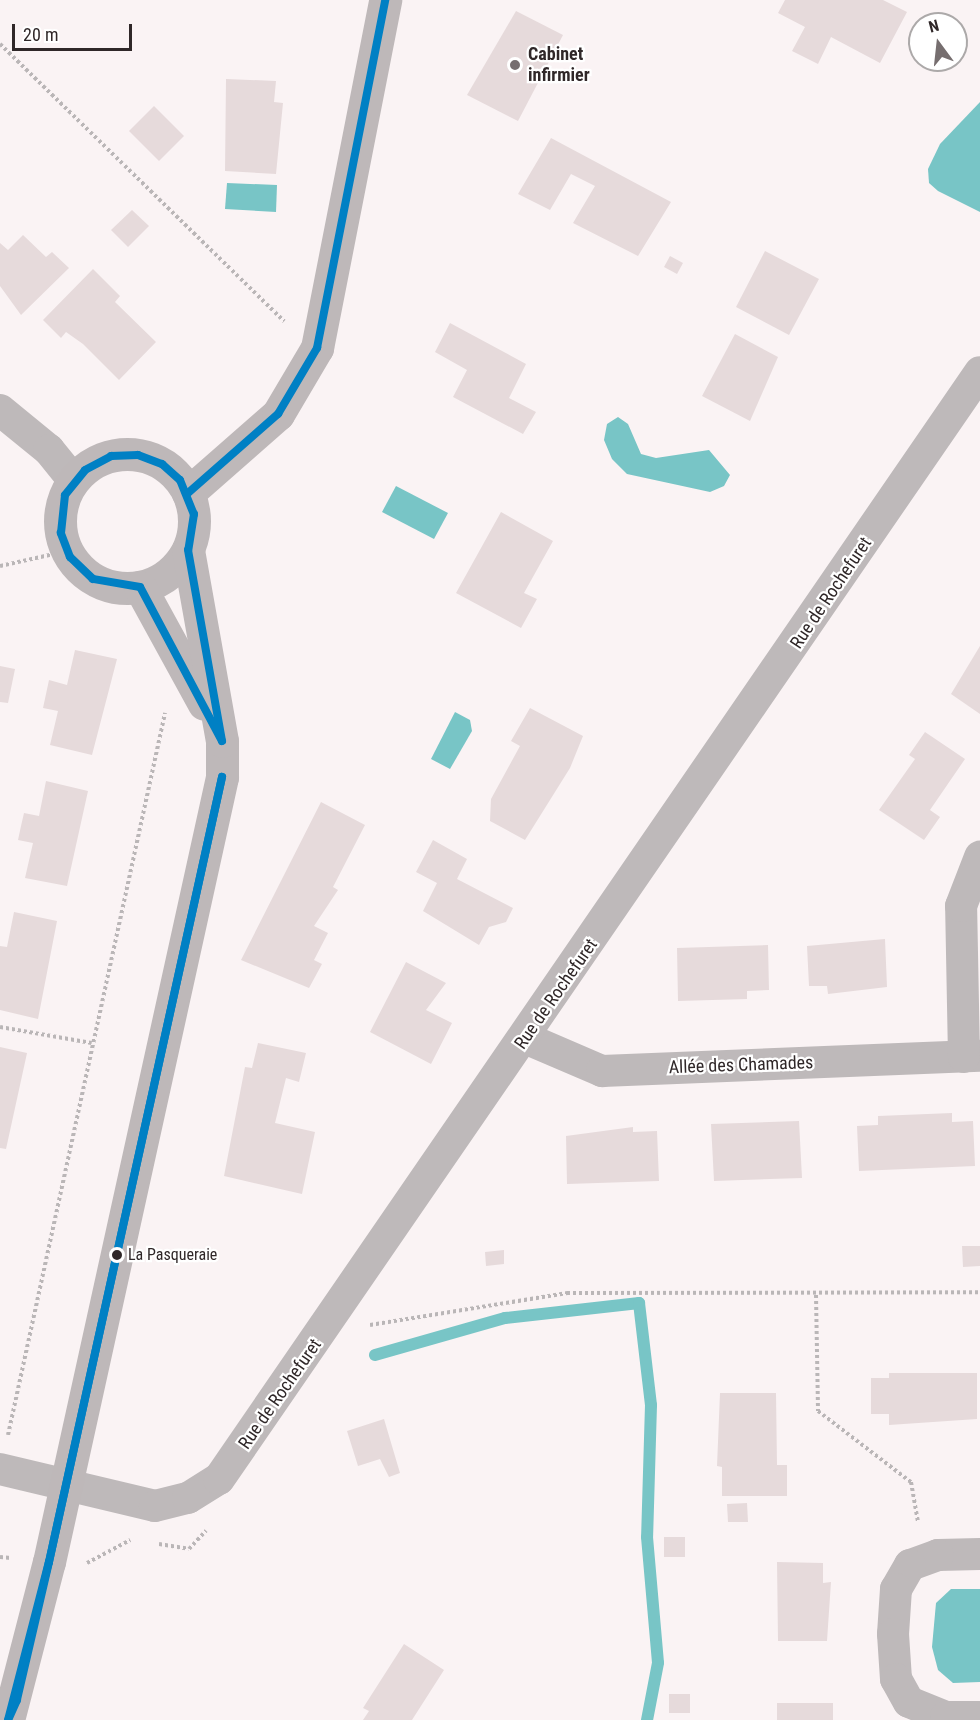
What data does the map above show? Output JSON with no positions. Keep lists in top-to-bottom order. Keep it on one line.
{"streets":{"street":["Rue de Rochefuret","Allée des Chamades"]},"crossings":[["Rue de Rochefuret","Allée des Chamades"]],"places":["Cabinet infirmier","La Pasqueraie"],"scale_bar":"20 m","north":"top"}
